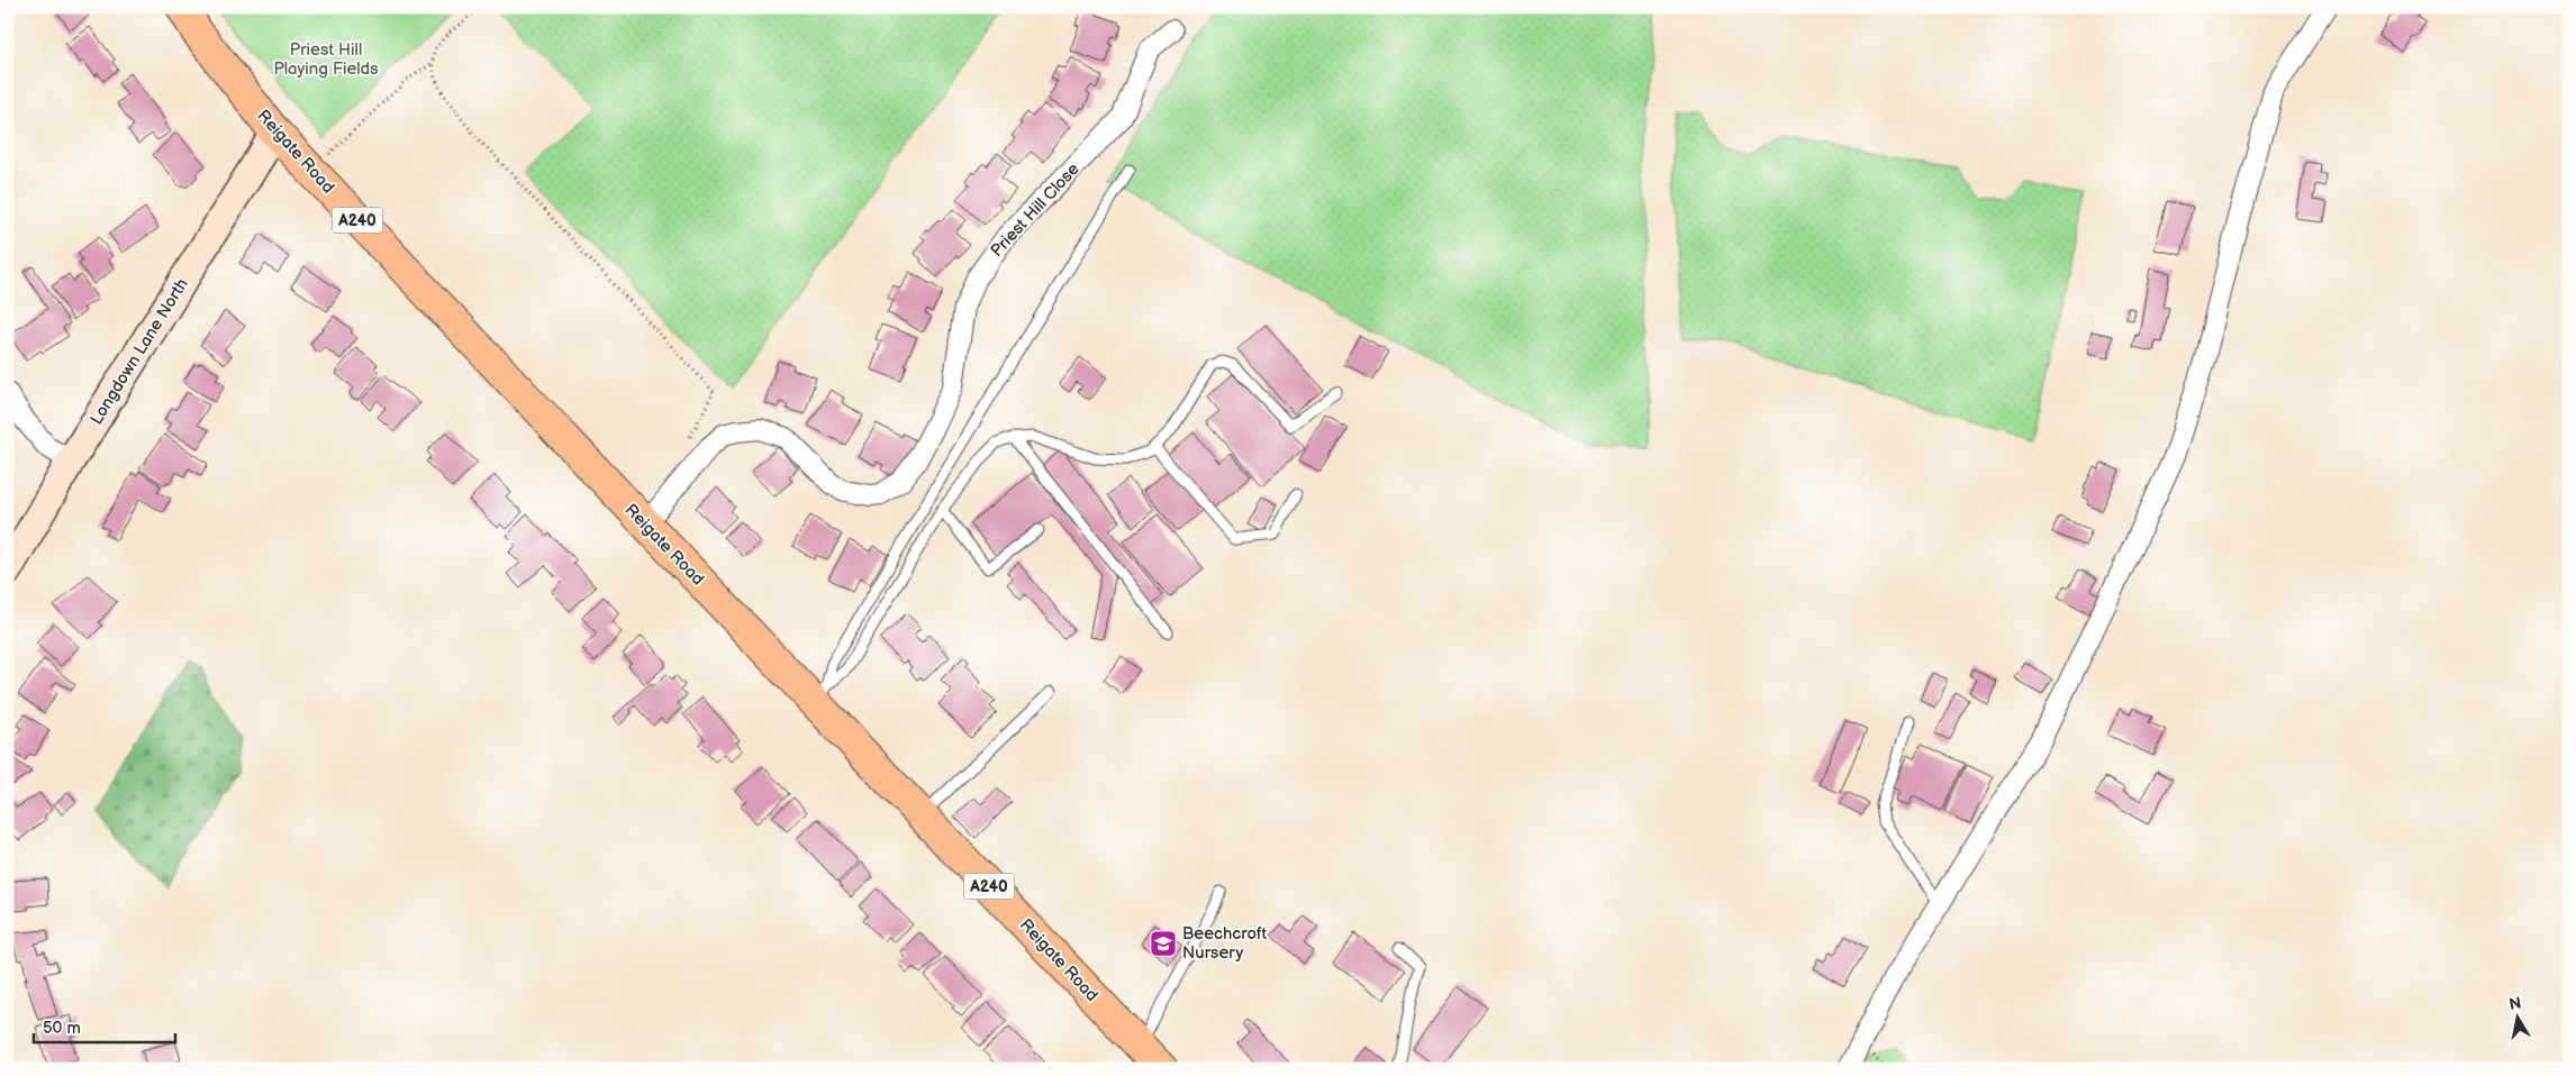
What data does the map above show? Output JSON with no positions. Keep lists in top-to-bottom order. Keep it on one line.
{"streets":{"highway":["Reigate Road","A240"],"street":["Priest Hill Close","Longdown Lane North"]},"crossings":[["Reigate Road","Priest Hill Close"],["Reigate Road","Longdown Lane North"]],"parks":["Priest Hill Playing Fields"],"places":{"school or university":["Beechcroft Nursery"]},"scale_bar":"50 m","north":"top"}
